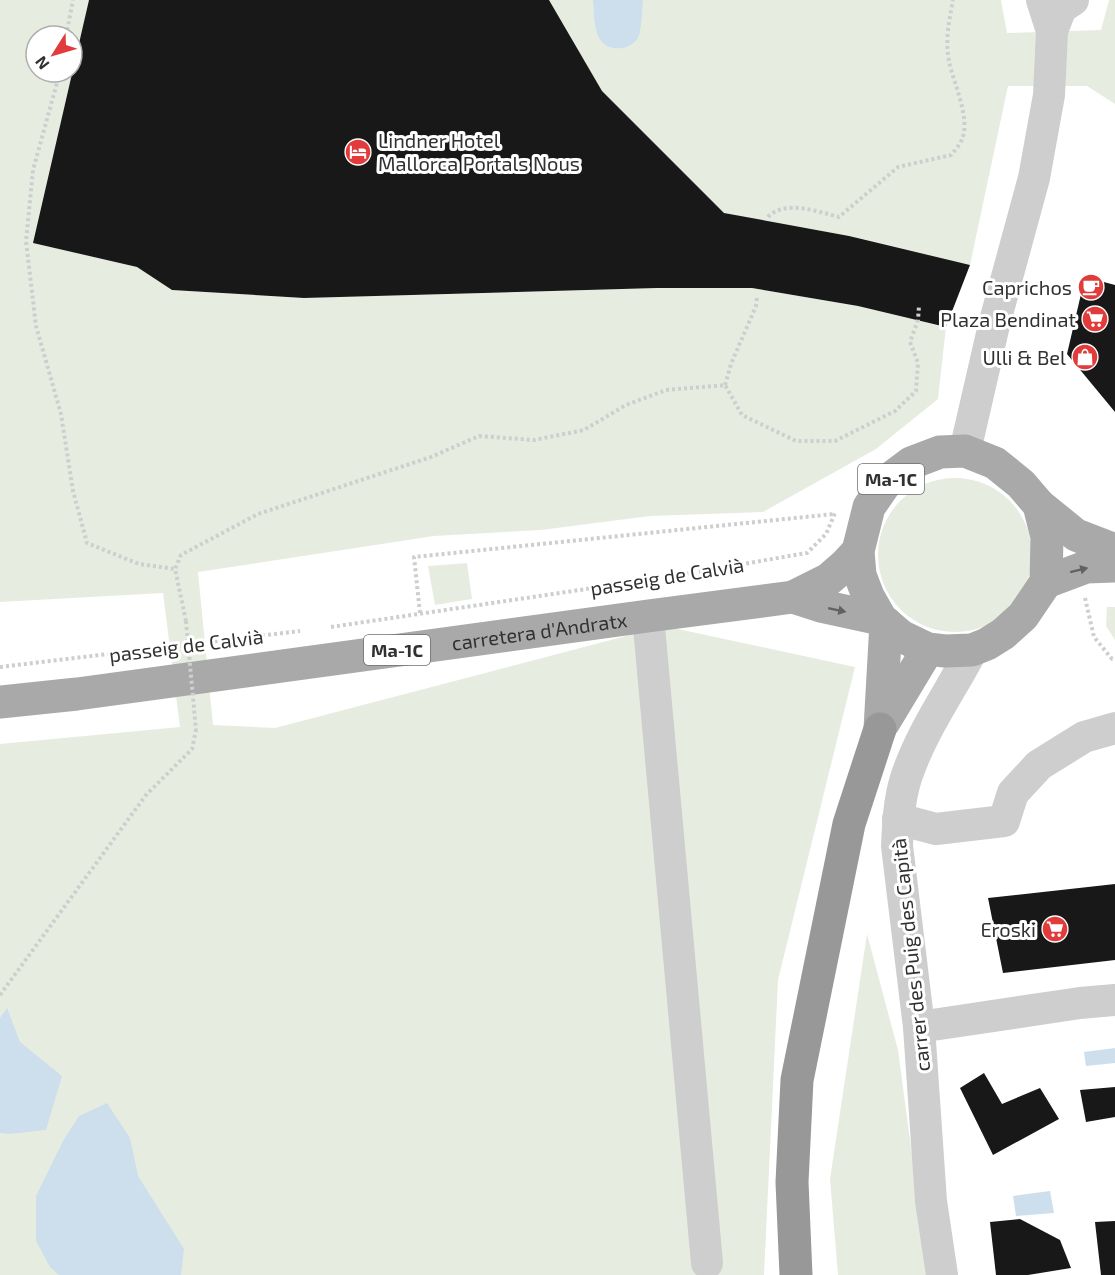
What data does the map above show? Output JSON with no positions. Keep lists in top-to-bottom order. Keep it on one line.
{"streets":{"main road":["Ma-1C","carretera d'Andratx"],"street":["carrer des Puig des Capità"],"path":["passeig de Calvià"]},"crossings":[["Ma-1C","carretera d'Andratx"],["Ma-1C","carrer des Puig des Capità"],["carretera d'Andratx","carrer des Puig des Capità"]],"places":{"hotel":["Lindner Hotel Mallorca Portals Nous"],"cafe":["Caprichos"],"supermarket":["Plaza Bendinat","Eroski"],"shop":["Ulli & Bel"]},"north":"bottom left"}
